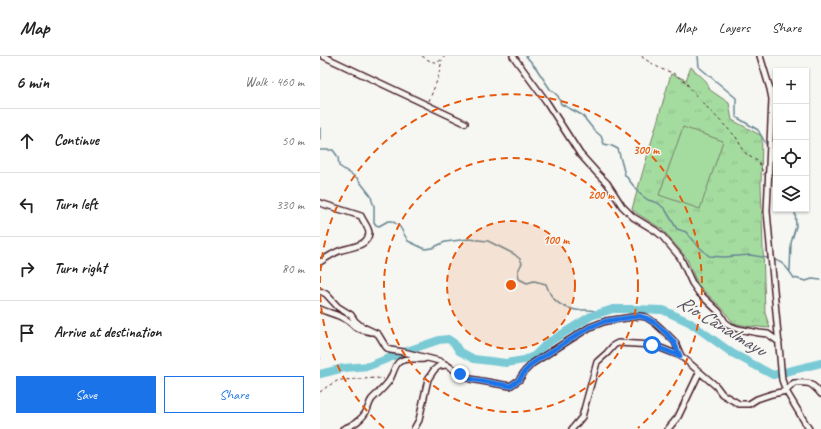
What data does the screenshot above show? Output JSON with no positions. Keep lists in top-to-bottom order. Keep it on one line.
{"water":["Rio Canalmayu"],"page":{"header":"Map","nav":["Map","Layers","Share"],"heading":["6 min","Walk · 460 m"],"map_buttons":["+","−"],"list":[["Continue","50 m"],["Turn left","330 m"],["Turn right","80 m"],"Arrive at destination"],"buttons":["Save","Share"]},"rings":["300 m","200 m","100 m"]}
